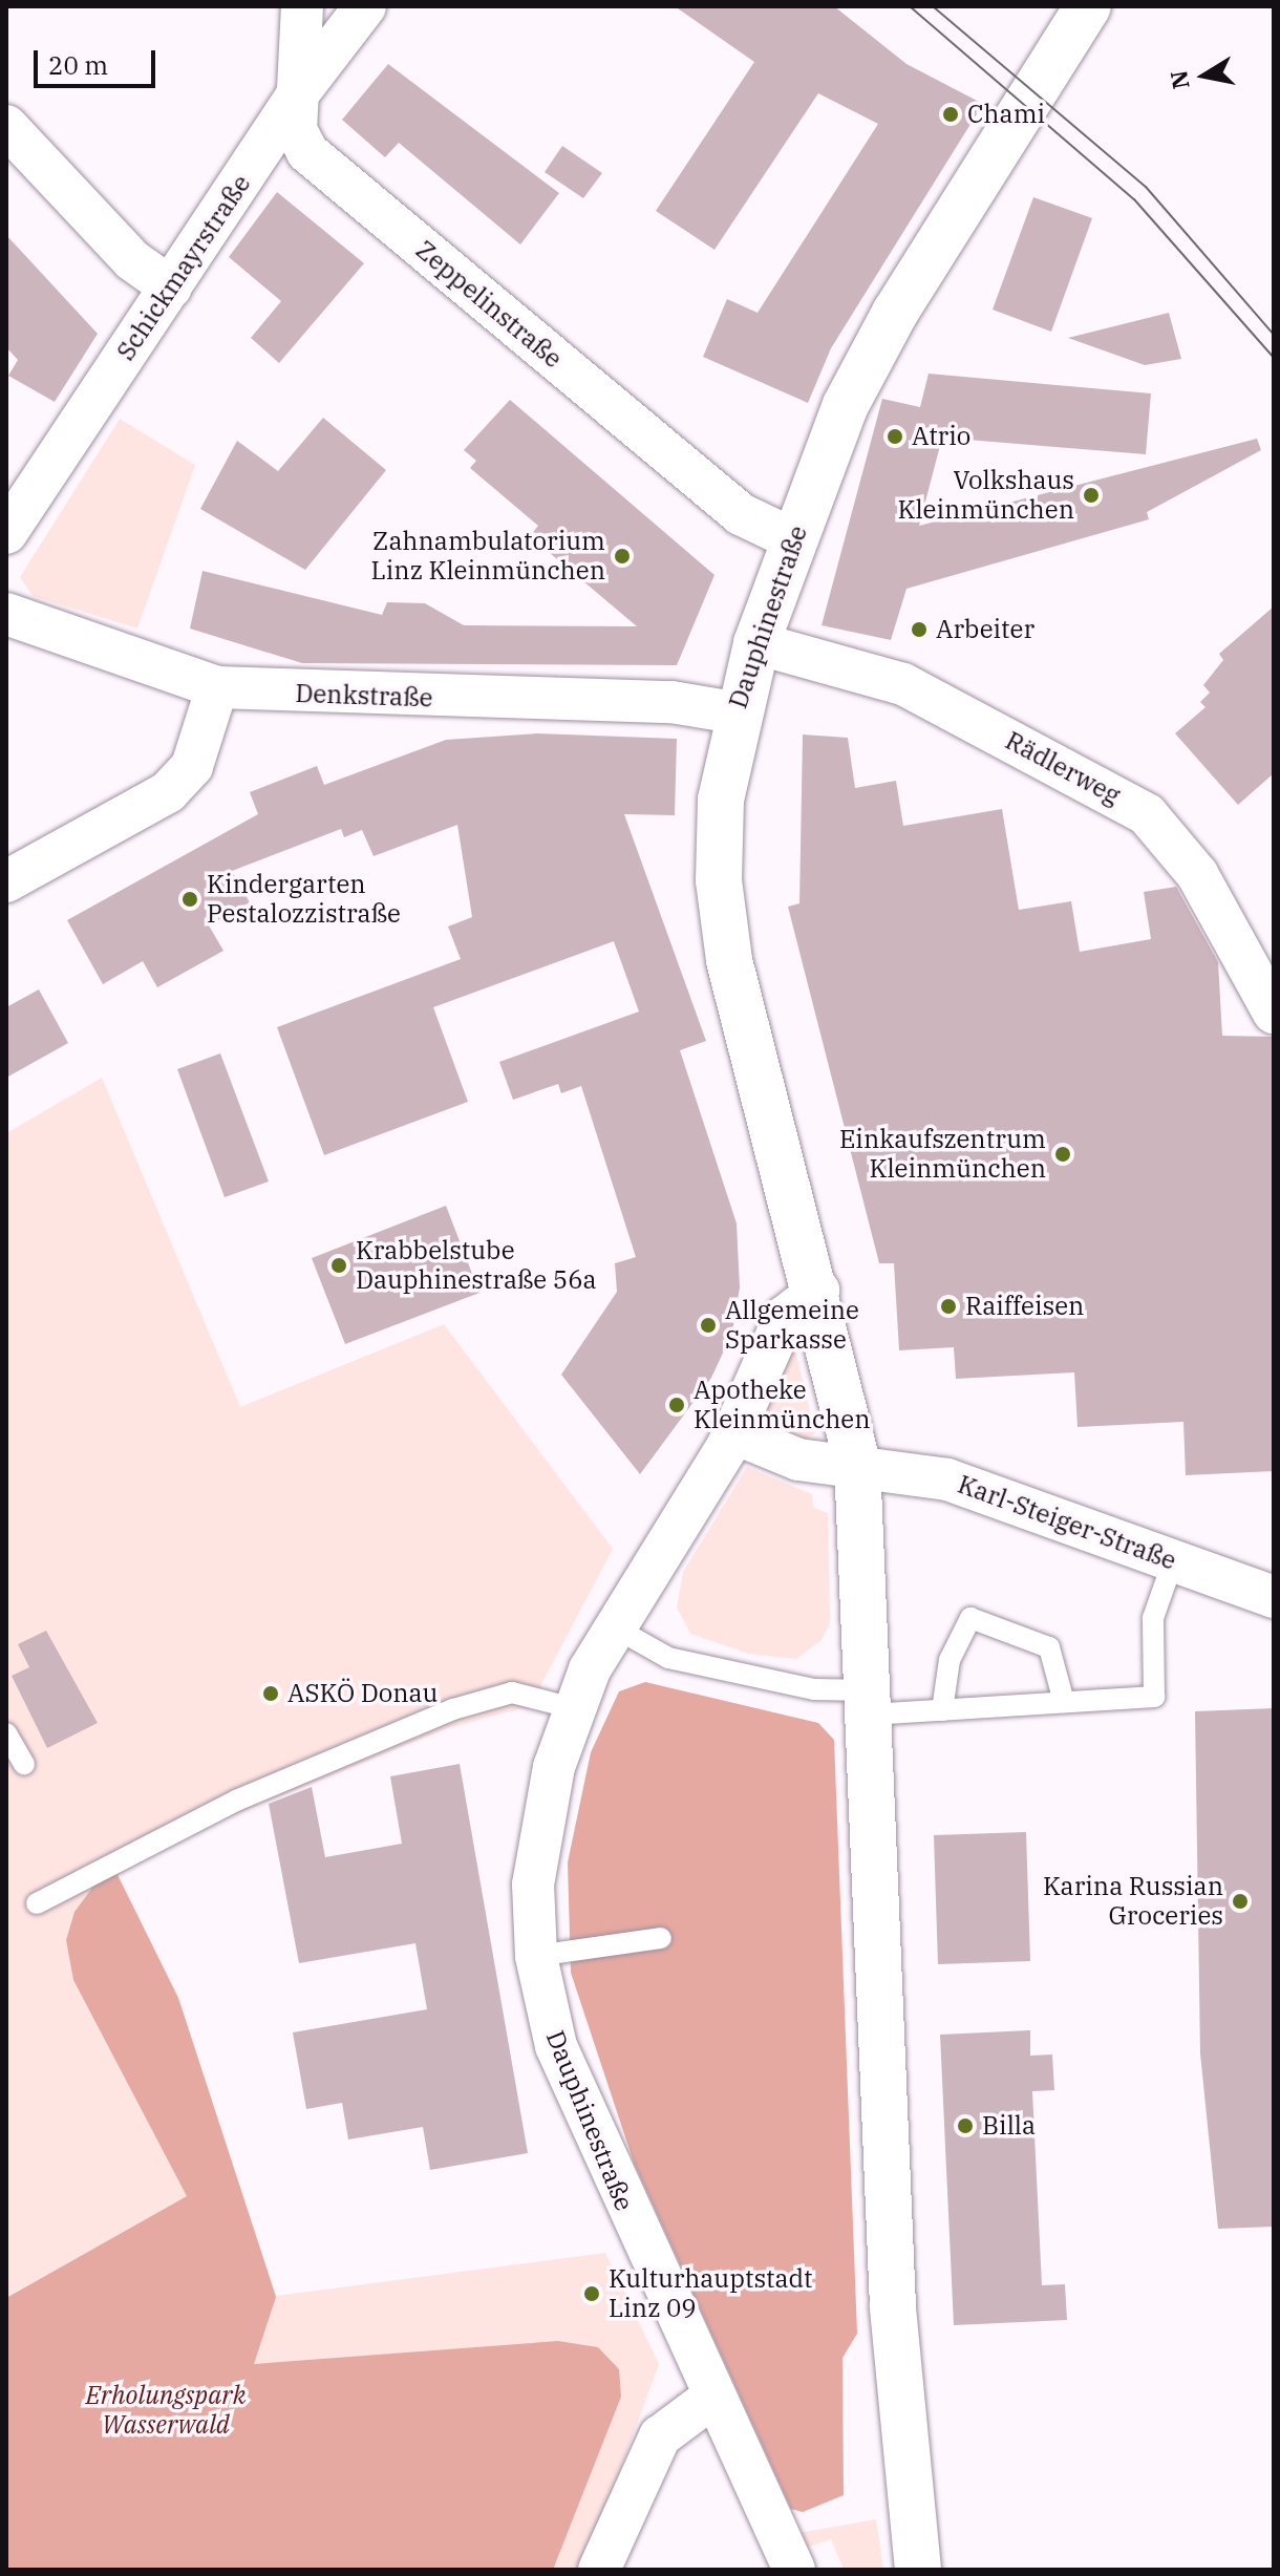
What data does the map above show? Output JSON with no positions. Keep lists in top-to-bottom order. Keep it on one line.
{"streets":{"main road":["Dauphinestraße"],"street":["Schickmayrstraße","Zeppelinstraße","Denkstraße","Rädlerweg","Karl-Steiger-Straße"]},"crossings":[["Schickmayrstraße","Zeppelinstraße"],["Zeppelinstraße","Dauphinestraße"],["Dauphinestraße","Denkstraße"],["Dauphinestraße","Rädlerweg"],["Dauphinestraße","Karl-Steiger-Straße"]],"parks":["Erholungspark Wasserwald"],"places":["Chami","Atrio","Volkshaus Kleinmünchen","Zahnambulatorium Linz Kleinmünchen","Arbeiter","Kindergarten Pestalozzistraße","Einkaufszentrum Kleinmünchen","Krabbelstube Dauphinestraße 56a","Raiffeisen","Allgemeine Sparkasse","Apotheke Kleinmünchen","ASKÖ Donau","Karina Russian Groceries","Billa","Kulturhauptstadt Linz 09"],"scale_bar":"20 m","north":"left"}
